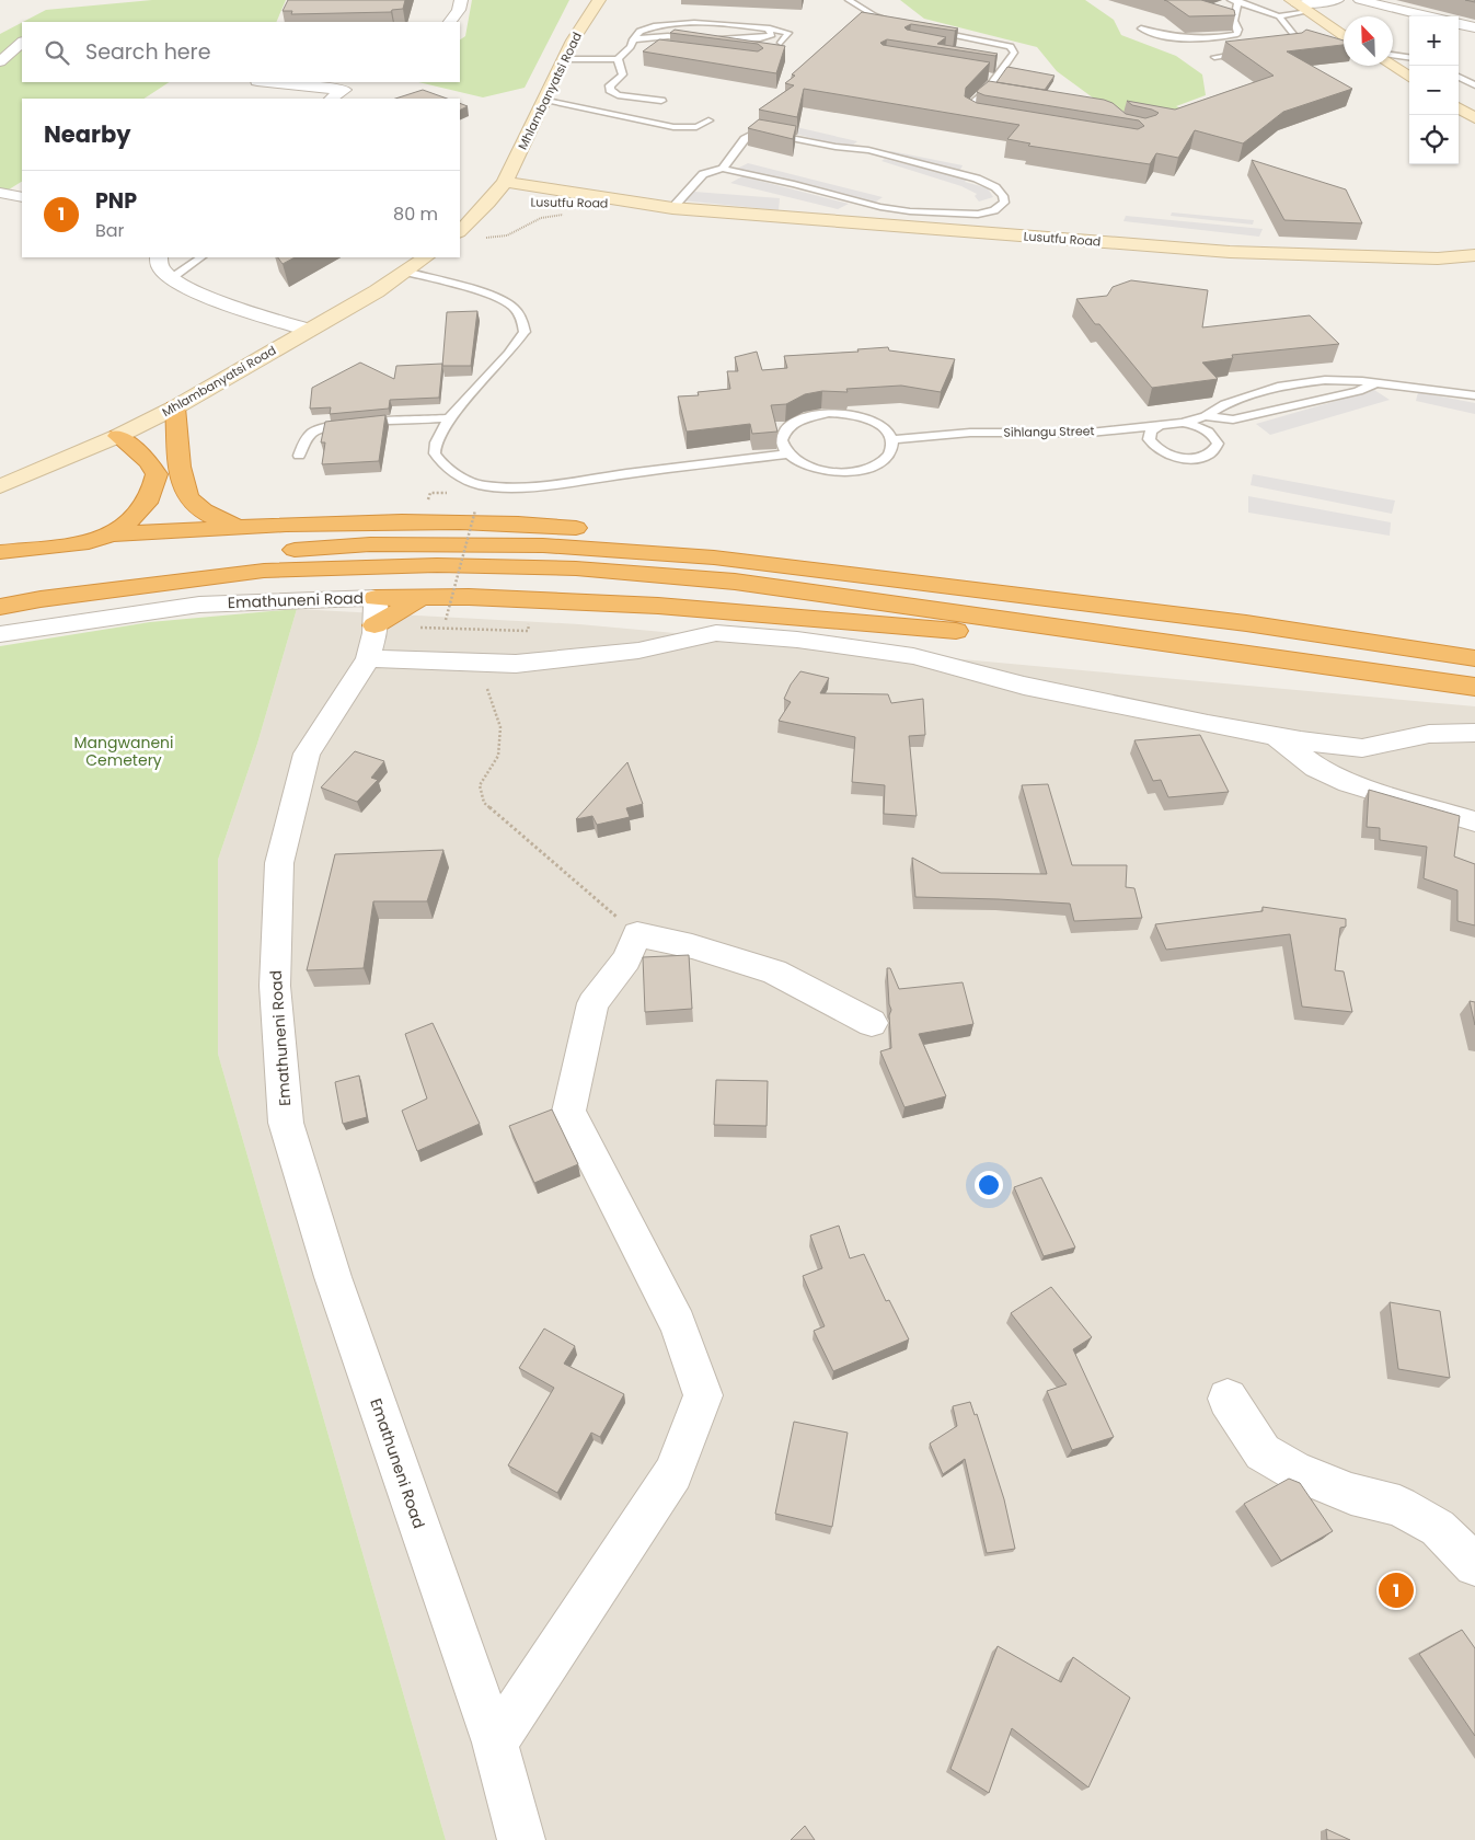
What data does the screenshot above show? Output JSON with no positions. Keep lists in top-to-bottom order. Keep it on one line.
{"streets":{"street":["Mhlambanyatsi Road","Lusutfu Road","Emathuneni Road"],"lane":["Sihlangu Street"]},"crossings":[["Mhlambanyatsi Road","Lusutfu Road"]],"parks":["Mangwaneni Cemetery"],"north":"top left","page":{"map_buttons":["+","−"],"search":"Search here","heading":"Nearby","list":[{"mark":"1","name":"PNP","note":"Bar","value":"80 m"}],"pins":"1"}}
